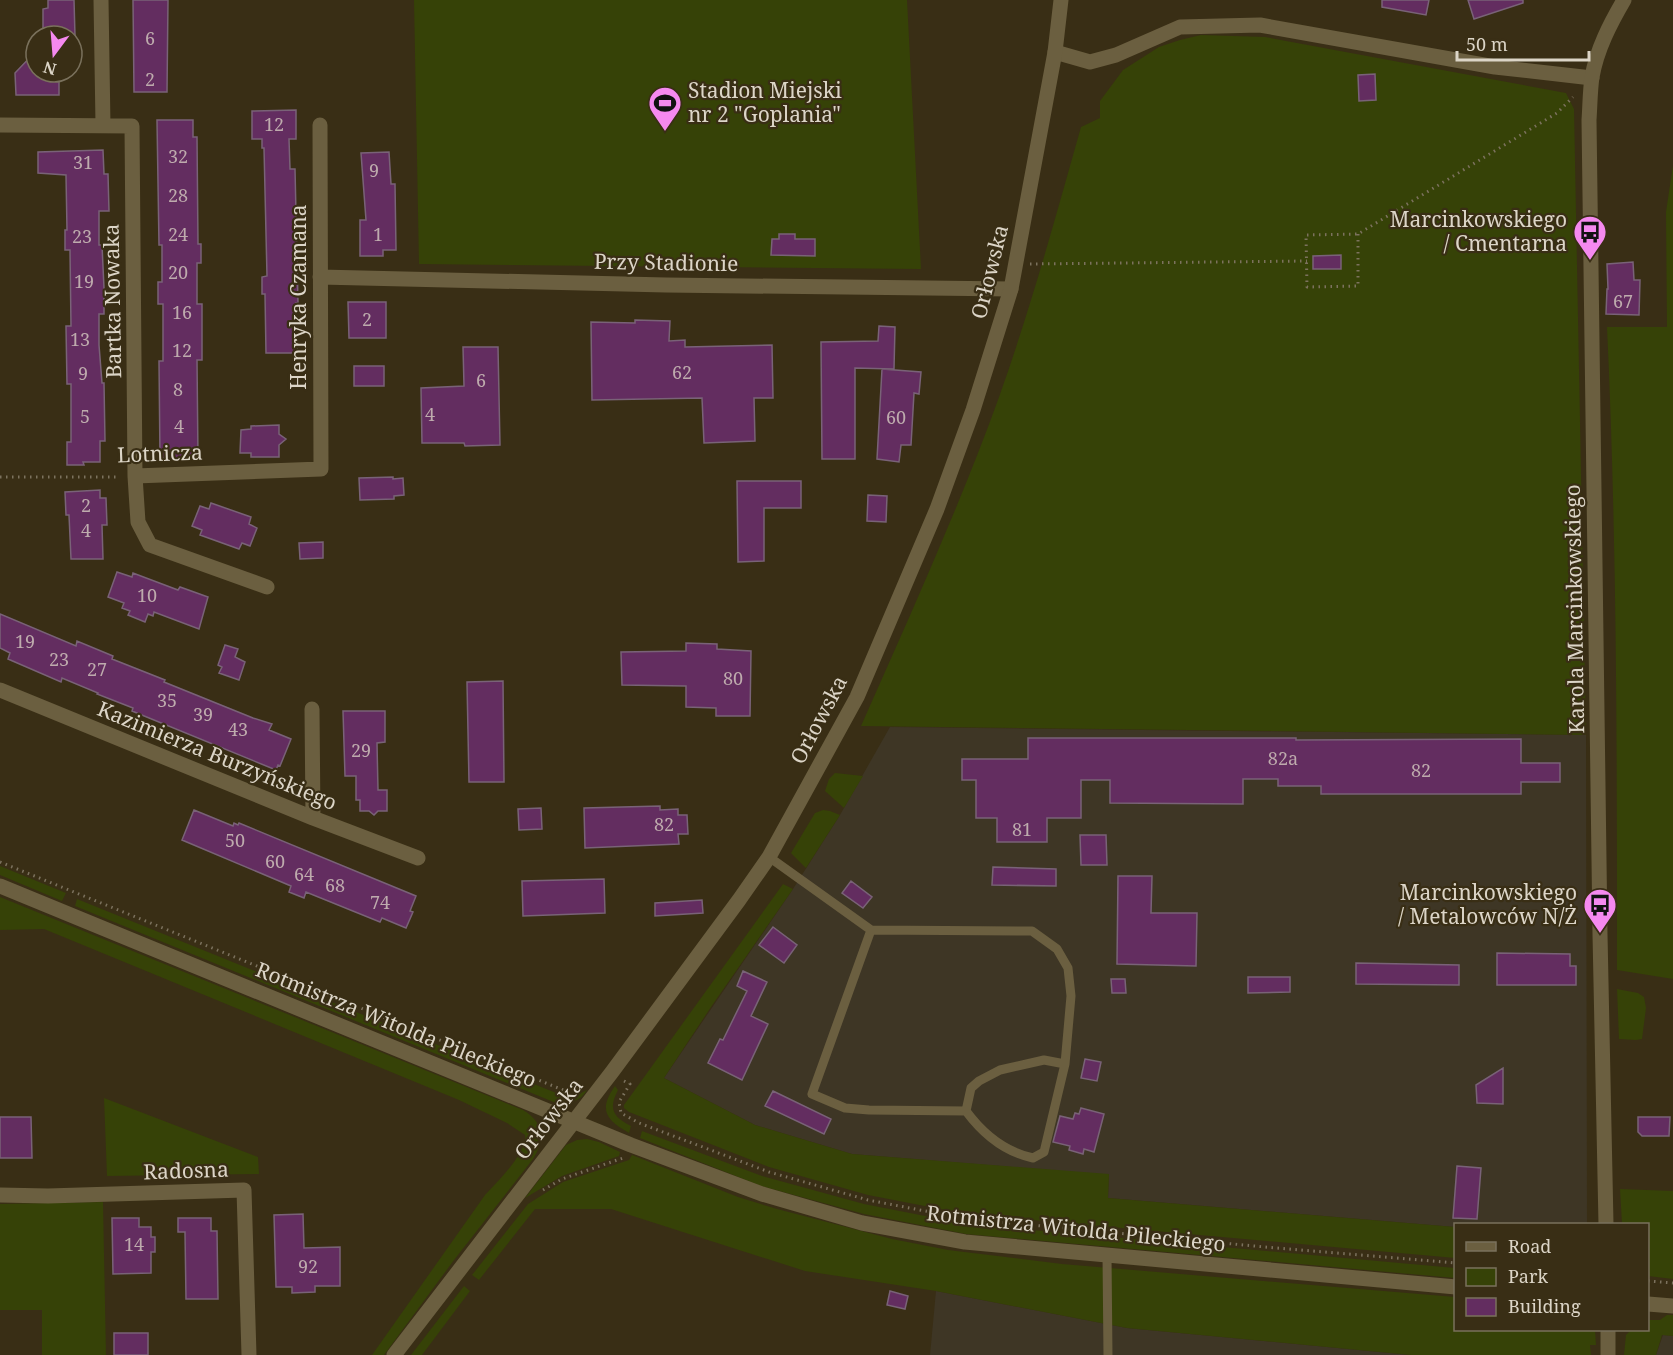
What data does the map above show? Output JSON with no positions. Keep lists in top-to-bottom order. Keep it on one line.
{"streets":{"street":["Przy Stadionie","Orłowska","Henryka Czamana","Bartka Nowaka","Lotnicza","Karola Marcinkowskiego","Kazimierza Burzyńskiego","Rotmistrza Witolda Pileckiego","Radosna"]},"crossings":[["Przy Stadionie","Orłowska"],["Przy Stadionie","Henryka Czamana"],["Orłowska","Rotmistrza Witolda Pileckiego"],["Henryka Czamana","Lotnicza"],["Bartka Nowaka","Lotnicza"]],"places":{"sports":["Stadion Miejski nr 2 \"Goplania\""],"bus stop":["Marcinkowskiego / Cmentarna","Marcinkowskiego / Metalowców N/Ż"]},"house_numbers":["6","2","12","32","31","9","28","24","1","23","20","19","67","16","2","13","12","62","9","6","8","4","5","60","4","2","4","10","19","23","27","80","35","39","43","29","82a","82","82","81","50","60","64","68","74","14","92"],"legend":["Road","Park","Building"],"scale_bar":"50 m","north":"bottom"}
